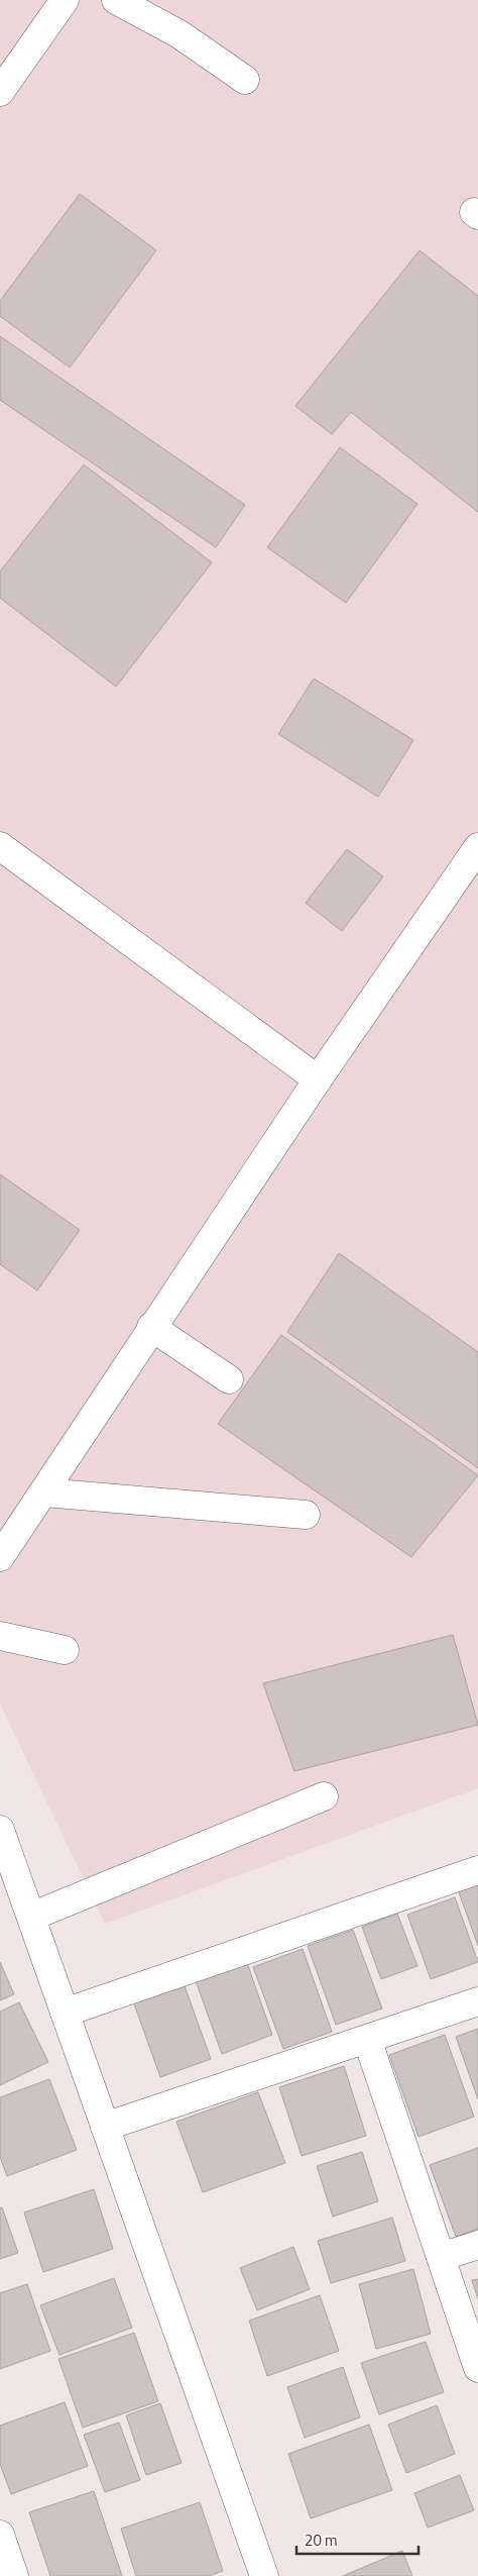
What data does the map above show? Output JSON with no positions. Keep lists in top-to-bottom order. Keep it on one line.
{"scale_bar":"20 m"}
